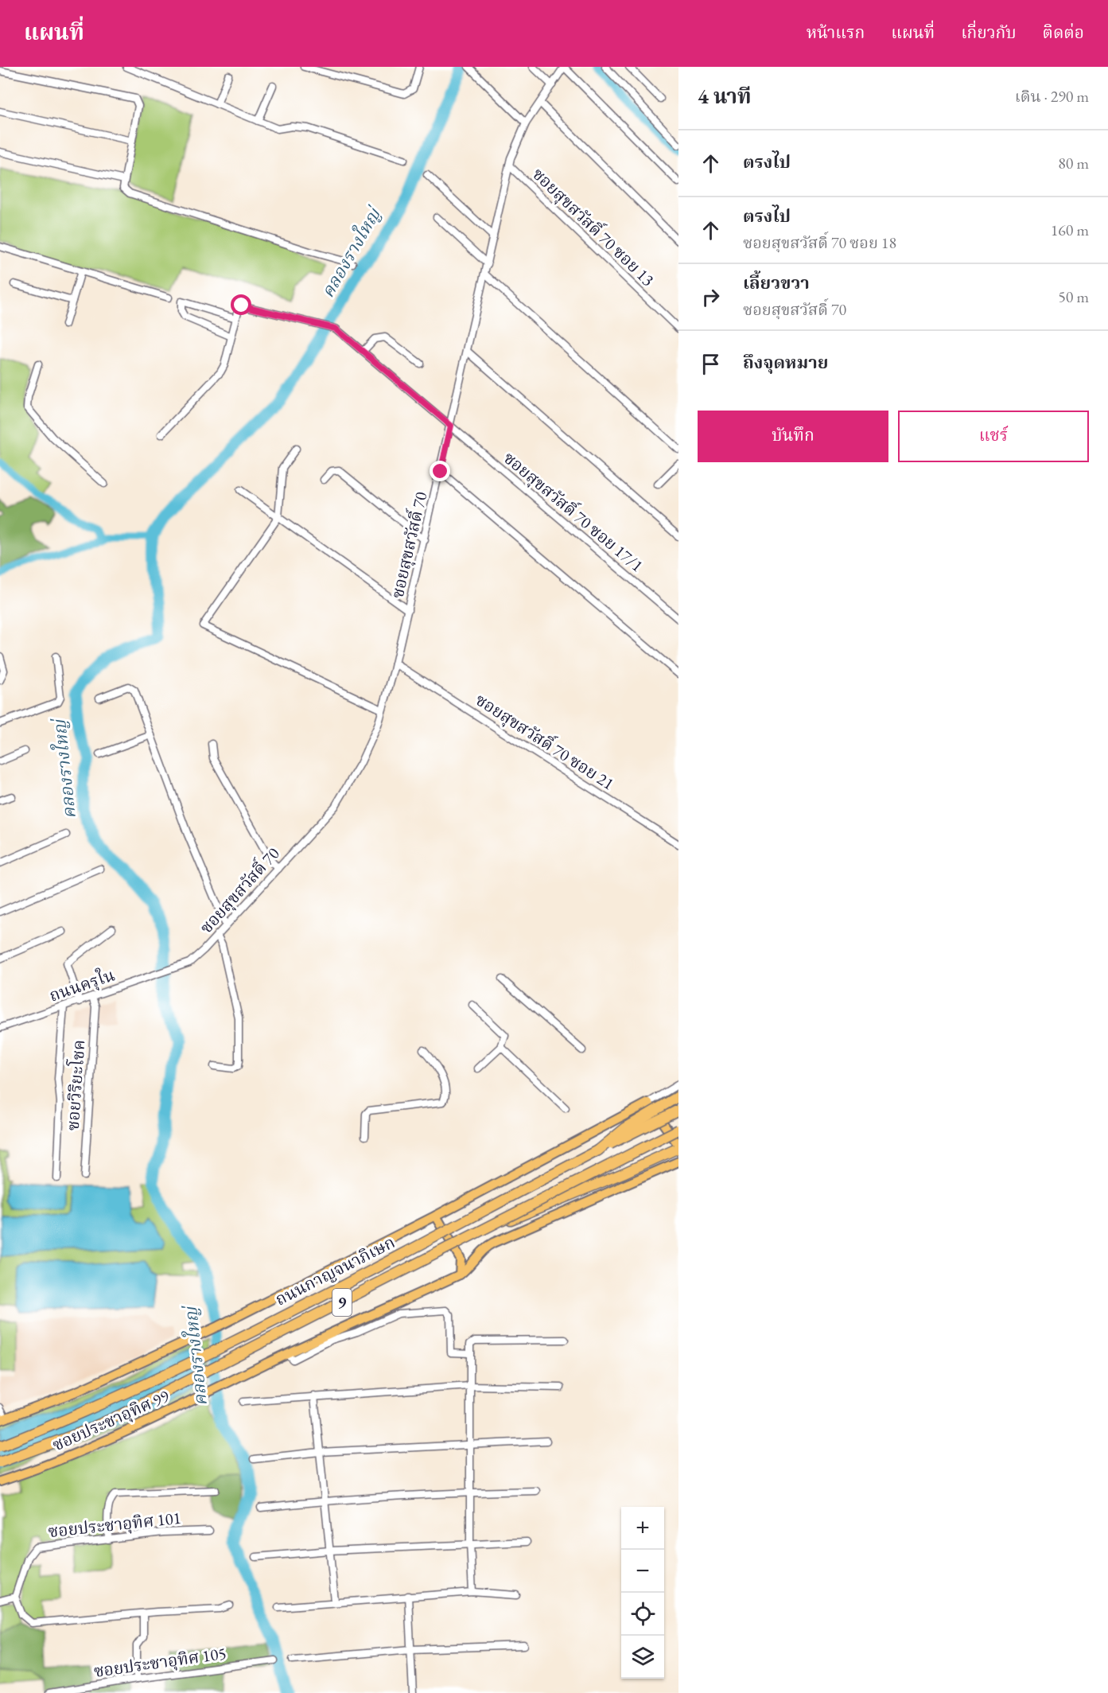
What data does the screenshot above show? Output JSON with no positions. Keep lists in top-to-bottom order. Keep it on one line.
{"streets":{"highway":["ถนนกาญจนาภิเษก","9"],"main road":["ซอยประชาอุทิศ 99"],"street":["ซอยสุขสวัสดิ์ 70 ซอย 13","ซอยสุขสวัสดิ์ 70 ซอย 17/1","ซอยสุขสวัสดิ์ 70","ซอยสุขสวัสดิ์ 70 ซอย 21","ถนนครุใน","ซอยวิริยะโชค","ซอยประชาอุทิศ 101","ซอยประชาอุทิศ 105"]},"crossings":[["ซอยสุขสวัสดิ์ 70 ซอย 13","ซอยสุขสวัสดิ์ 70"],["ซอยสุขสวัสดิ์ 70 ซอย 17/1","ซอยสุขสวัสดิ์ 70"],["ซอยสุขสวัสดิ์ 70","ซอยสุขสวัสดิ์ 70 ซอย 21"],["ซอยสุขสวัสดิ์ 70","ถนนครุใน"],["ถนนครุใน","ซอยวิริยะโชค"]],"water":["คลองรางใหญ่"],"page":{"header":"แผนที่","nav":["หน้าแรก","แผนที่","เกี่ยวกับ","ติดต่อ"],"heading":["4 นาที","เดิน · 290 m"],"list":[["ตรงไป","80 m"],["ตรงไป","ซอยสุขสวัสดิ์ 70 ซอย 18","160 m"],["เลี้ยวขวา","ซอยสุขสวัสดิ์ 70","50 m"],"ถึงจุดหมาย"],"buttons":["บันทึก","แชร์"],"map_buttons":["+","−"]}}
